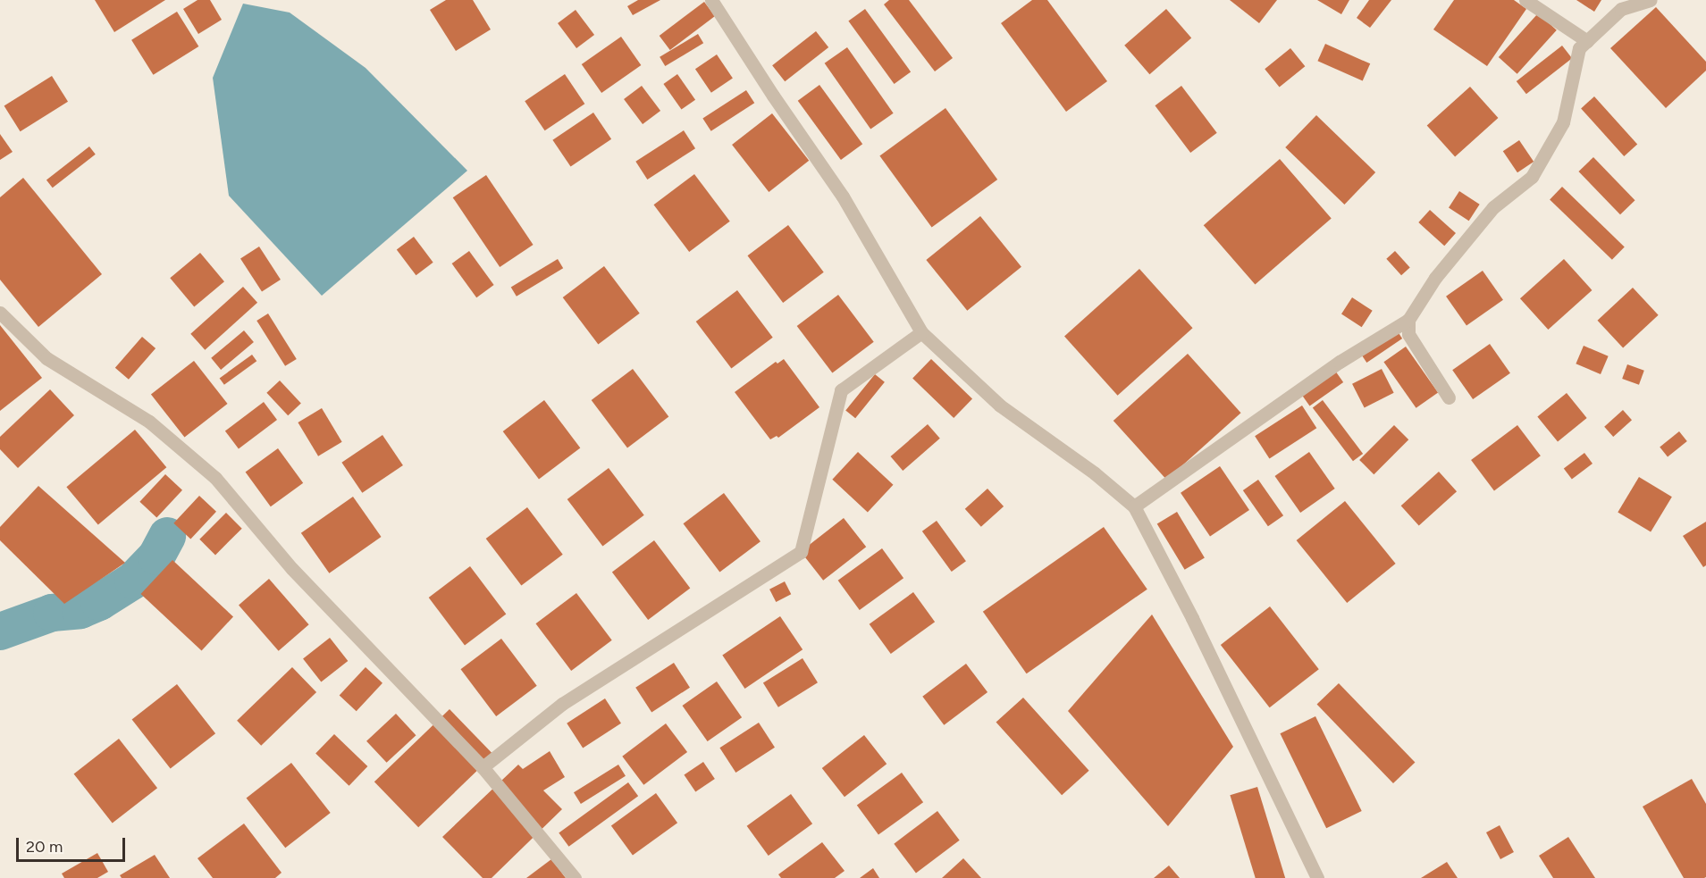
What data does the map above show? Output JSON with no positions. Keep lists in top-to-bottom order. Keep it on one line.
{"scale_bar":"20 m"}
